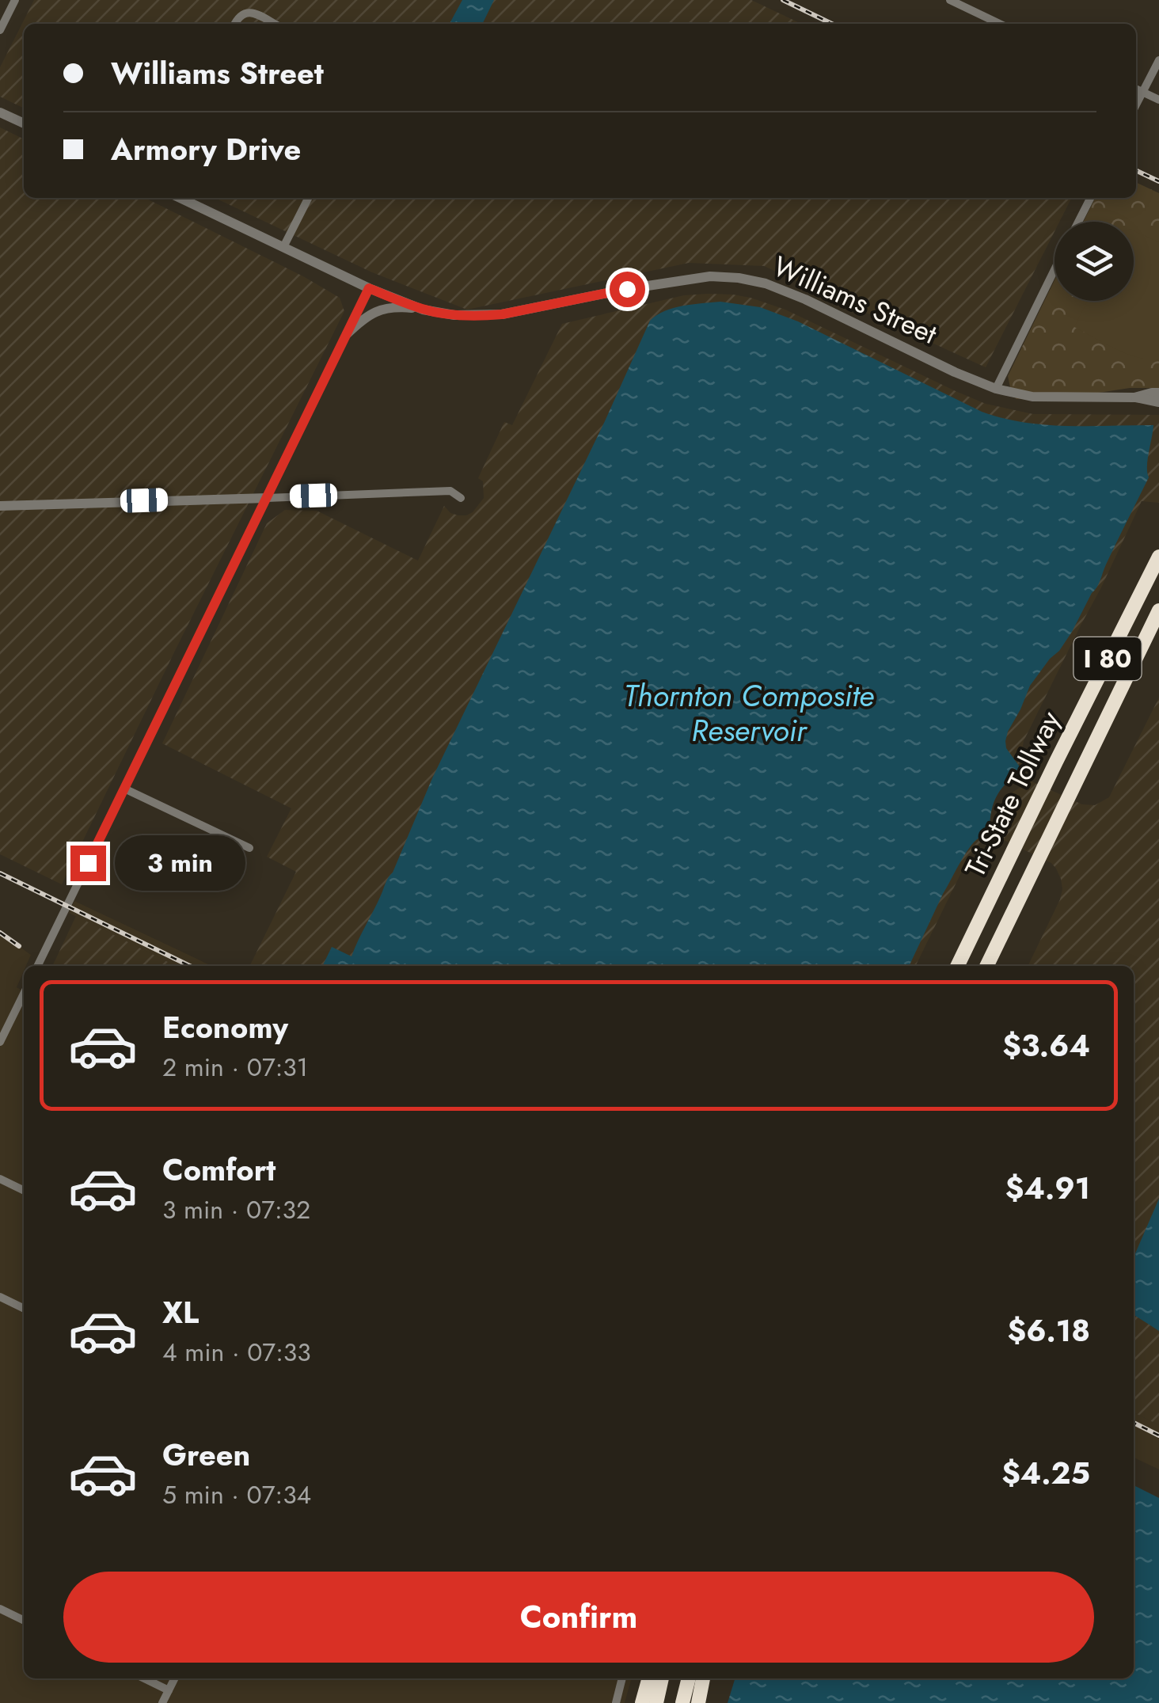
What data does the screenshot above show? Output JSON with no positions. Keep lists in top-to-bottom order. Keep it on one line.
{"streets":{"highway":["I 80","Tri-State Tollway"],"street":["Williams Street"]},"water":["Thornton Composite Reservoir"],"page":{"banner":["Williams Street","Armory Drive"],"bubble":"3 min","list":[{"name":"Economy","note":"2 min · 07:31","value":"$3.64"},{"name":"Comfort","note":"3 min · 07:32","value":"$4.91"},{"name":"XL","note":"4 min · 07:33","value":"$6.18"},{"name":"Green","note":"5 min · 07:34","value":"$4.25"}],"buttons":"Confirm"}}
